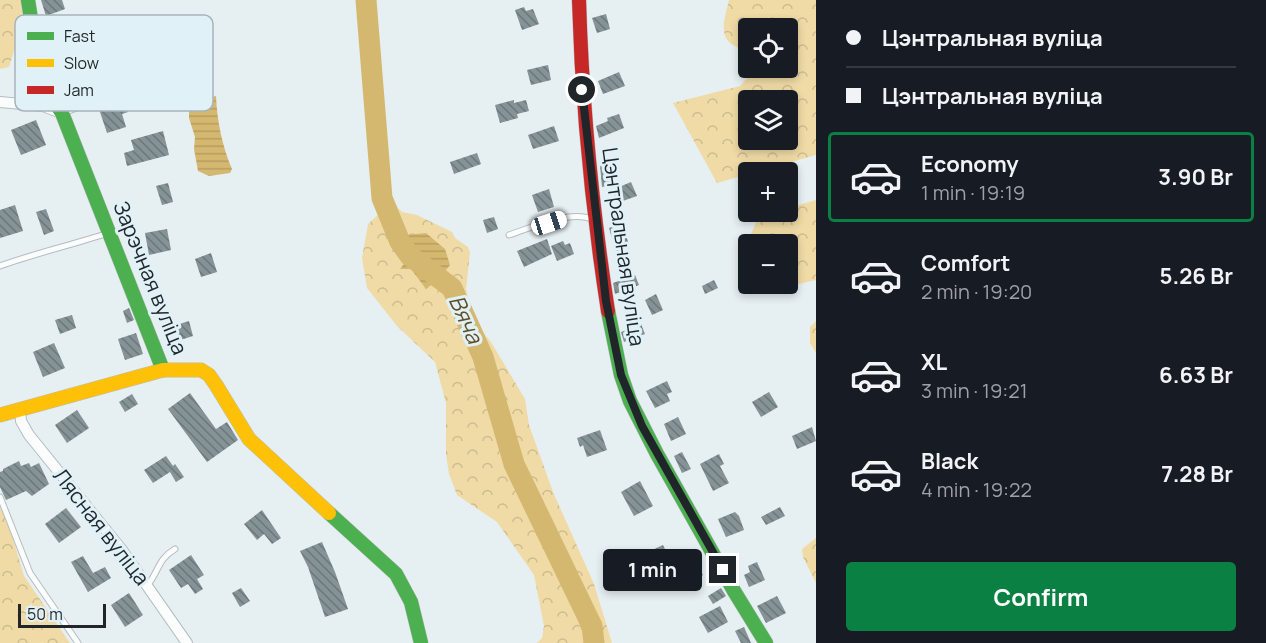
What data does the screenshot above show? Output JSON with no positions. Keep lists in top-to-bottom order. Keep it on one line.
{"streets":{"street":["Цэнтральная вуліца","Зарэчная вуліца","Лясная вуліца"]},"water":["Вяча"],"legend":["Fast","Slow","Jam"],"scale_bar":"50 m","page":{"banner":["Цэнтральная вуліца","Цэнтральная вуліца"],"map_buttons":["+","−"],"list":[{"name":"Economy","note":"1 min · 19:19","value":"3.90 Br"},{"name":"Comfort","note":"2 min · 19:20","value":"5.26 Br"},{"name":"XL","note":"3 min · 19:21","value":"6.63 Br"},{"name":"Black","note":"4 min · 19:22","value":"7.28 Br"}],"bubble":"1 min","buttons":"Confirm","scale":"50 m"}}
